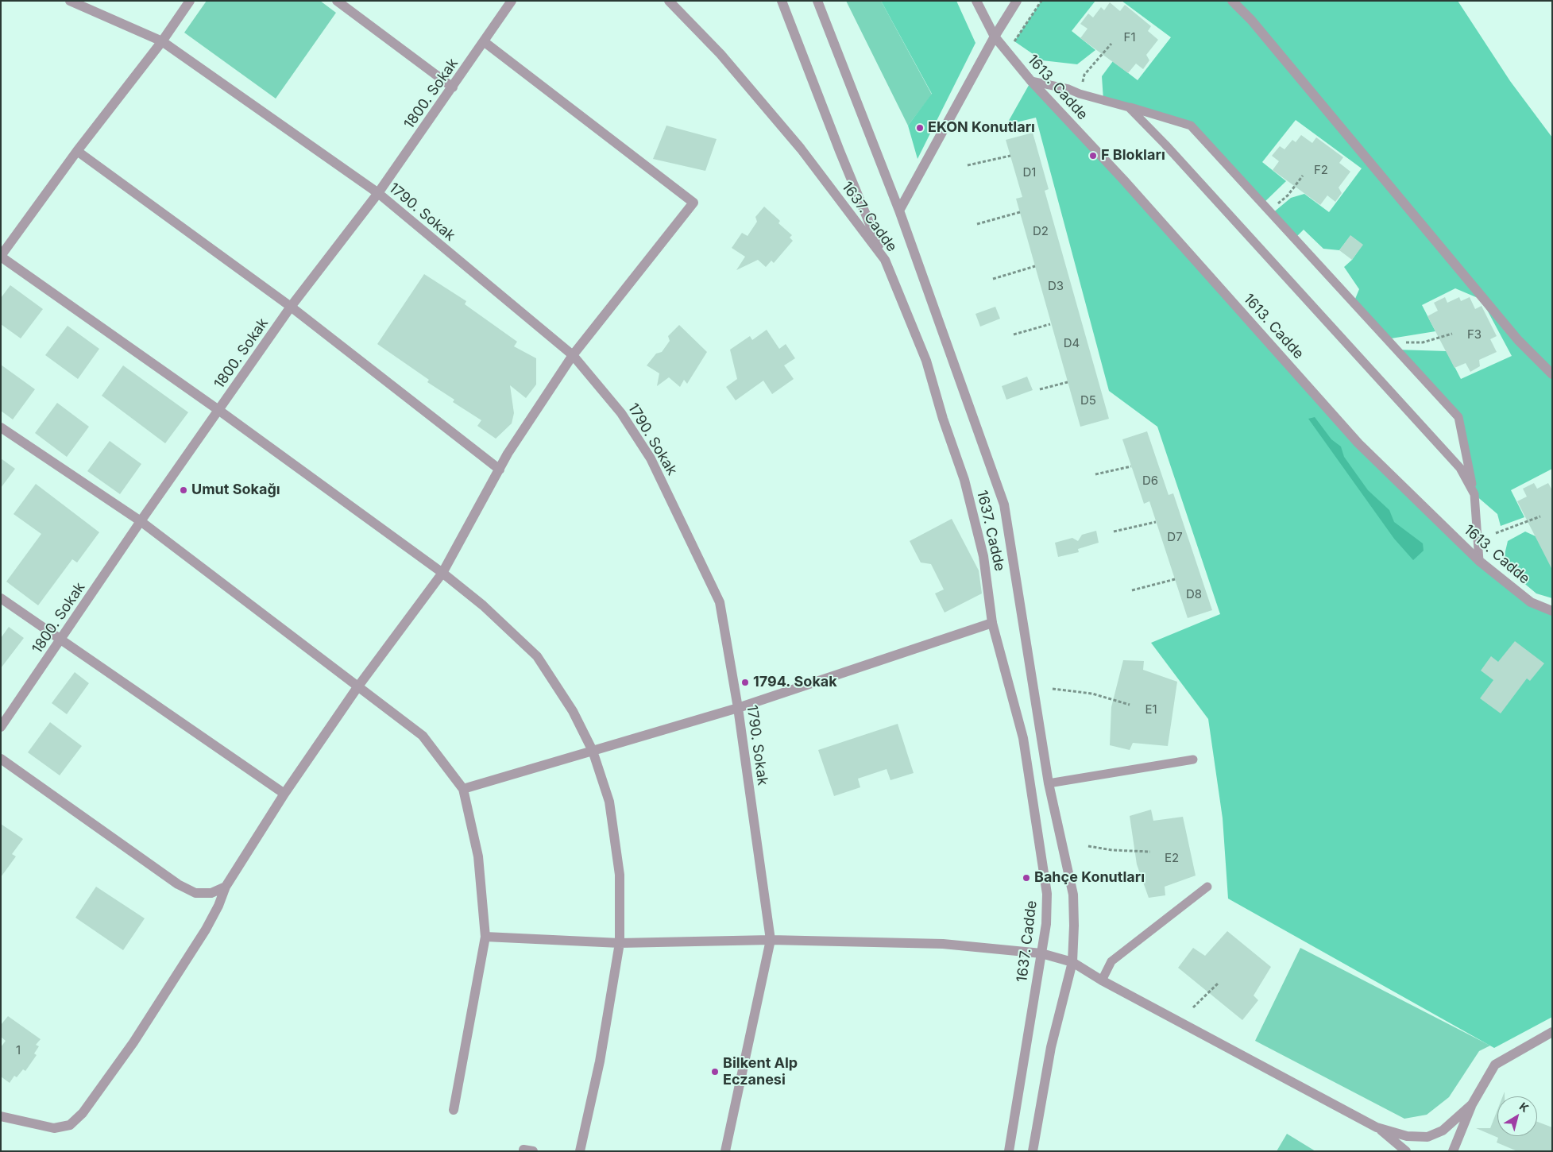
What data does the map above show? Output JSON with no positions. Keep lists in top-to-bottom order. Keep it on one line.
{"streets":{"street":["1613. Cadde","1800. Sokak","1790. Sokak","1637. Cadde"]},"crossings":[["1800. Sokak","1790. Sokak"]],"places":["EKON Konutları","F Blokları","Umut Sokağı","1794. Sokak","Bahçe Konutları","Bilkent Alp Eczanesi"],"house_numbers":["F1","F2","D1","D2","D3","F3","D4","D5","D6","D7","D8","E1","E2","1"],"north":"top right"}
